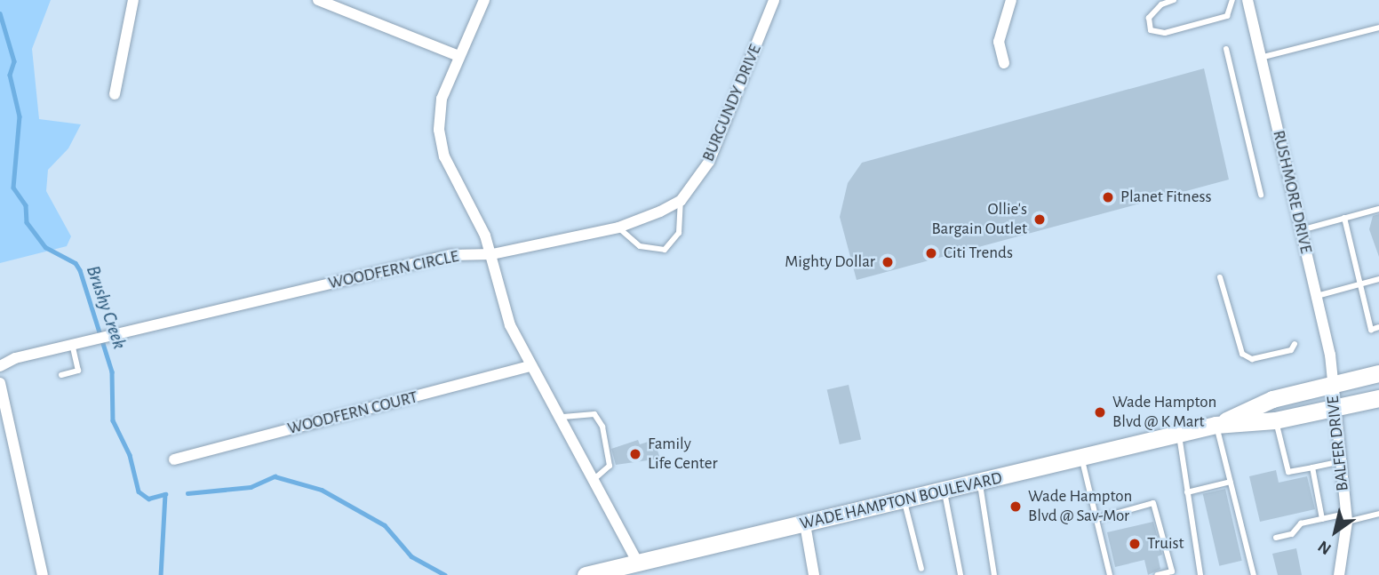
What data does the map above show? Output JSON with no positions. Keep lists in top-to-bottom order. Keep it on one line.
{"streets":{"main road":["WADE HAMPTON BOULEVARD"],"street":["BURGUNDY DRIVE","RUSHMORE DRIVE","WOODFERN CIRCLE","WOODFERN COURT","BALFER DRIVE"]},"crossings":[["RUSHMORE DRIVE","BALFER DRIVE"],["RUSHMORE DRIVE","WADE HAMPTON BOULEVARD"],["BALFER DRIVE","WADE HAMPTON BOULEVARD"]],"water":["Brushy Creek"],"places":["Planet Fitness","Ollie's Bargain Outlet","Citi Trends","Mighty Dollar","Wade Hampton Blvd @ K Mart","Family Life Center","Wade Hampton Blvd @ Sav-Mor","Truist"],"north":"bottom left"}
